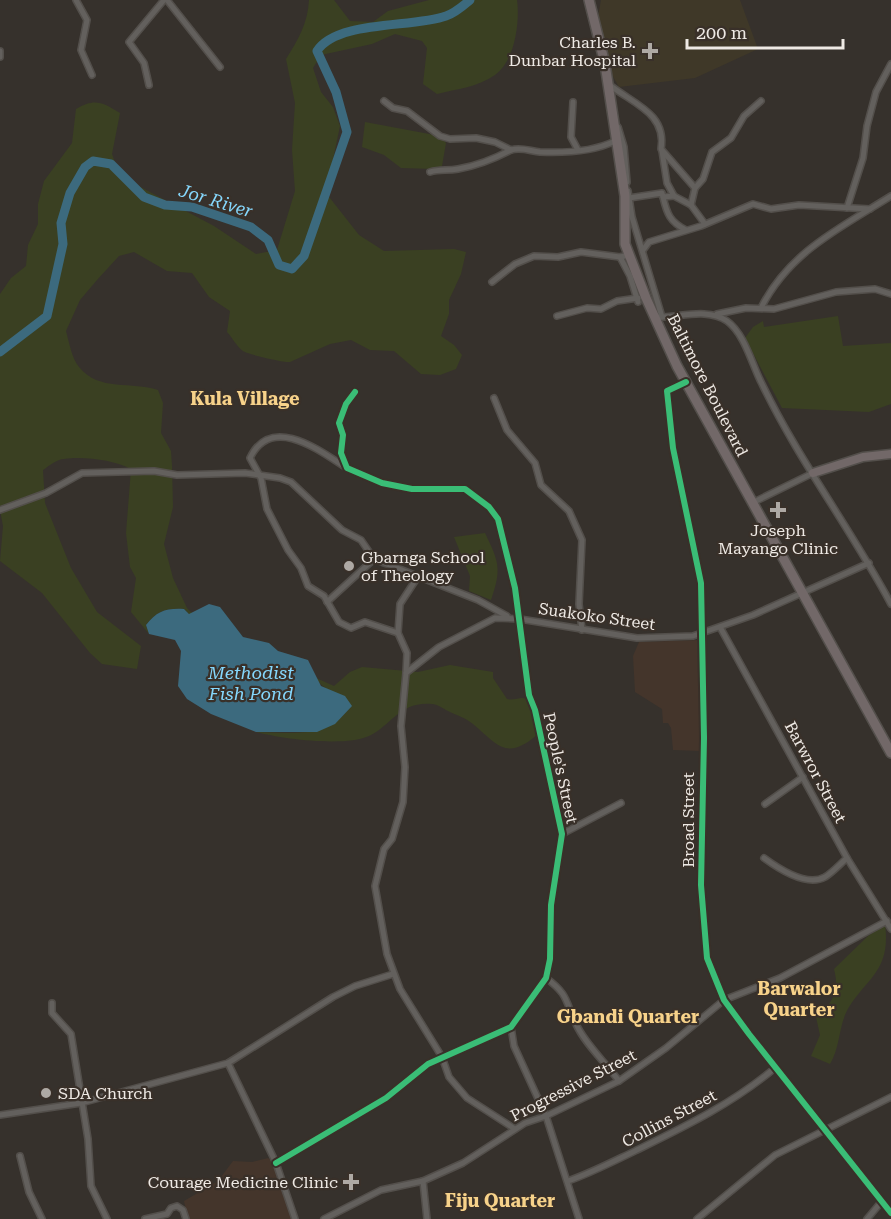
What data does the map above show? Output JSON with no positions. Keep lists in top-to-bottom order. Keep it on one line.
{"streets":{"highway":["Baltimore Boulevard"],"street":["Suakoko Street","People's Street","Barwror Street","Broad Street","Progressive Street","Collins Street"]},"crossings":[["Baltimore Boulevard","Suakoko Street"],["Suakoko Street","People's Street"],["Suakoko Street","Barwror Street"],["Suakoko Street","Broad Street"],["Barwror Street","Progressive Street"],["Broad Street","Progressive Street"],["Broad Street","Collins Street"]],"districts":["Kula Village","Barwalor Quarter","Gbandi Quarter","Fiju Quarter"],"water":["Jor River","Methodist Fish Pond"],"places":{"health":["Charles B. Dunbar Hospital","Joseph Mayango Clinic","Courage Medicine Clinic"],"other":["Gbarnga School of Theology","SDA Church"]},"scale_bar":"200 m"}
